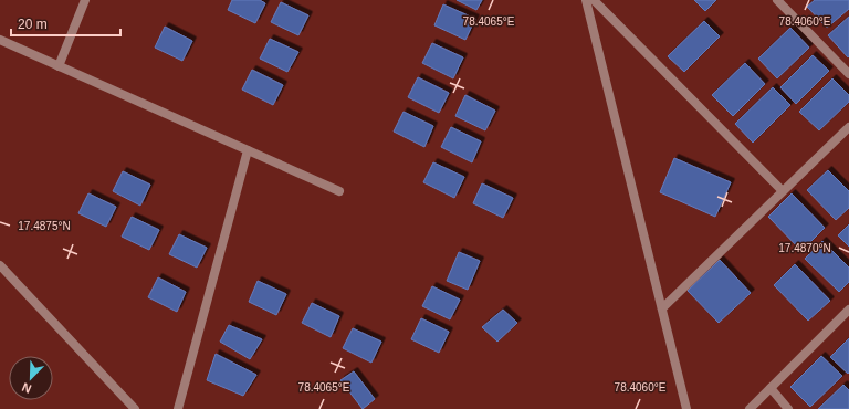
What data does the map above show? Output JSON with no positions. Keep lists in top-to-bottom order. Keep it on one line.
{"scale_bar":"20 m","north":"bottom left","coordinates":["78.4060°E","78.4065°E","17.4875°N","17.4870°N"]}
